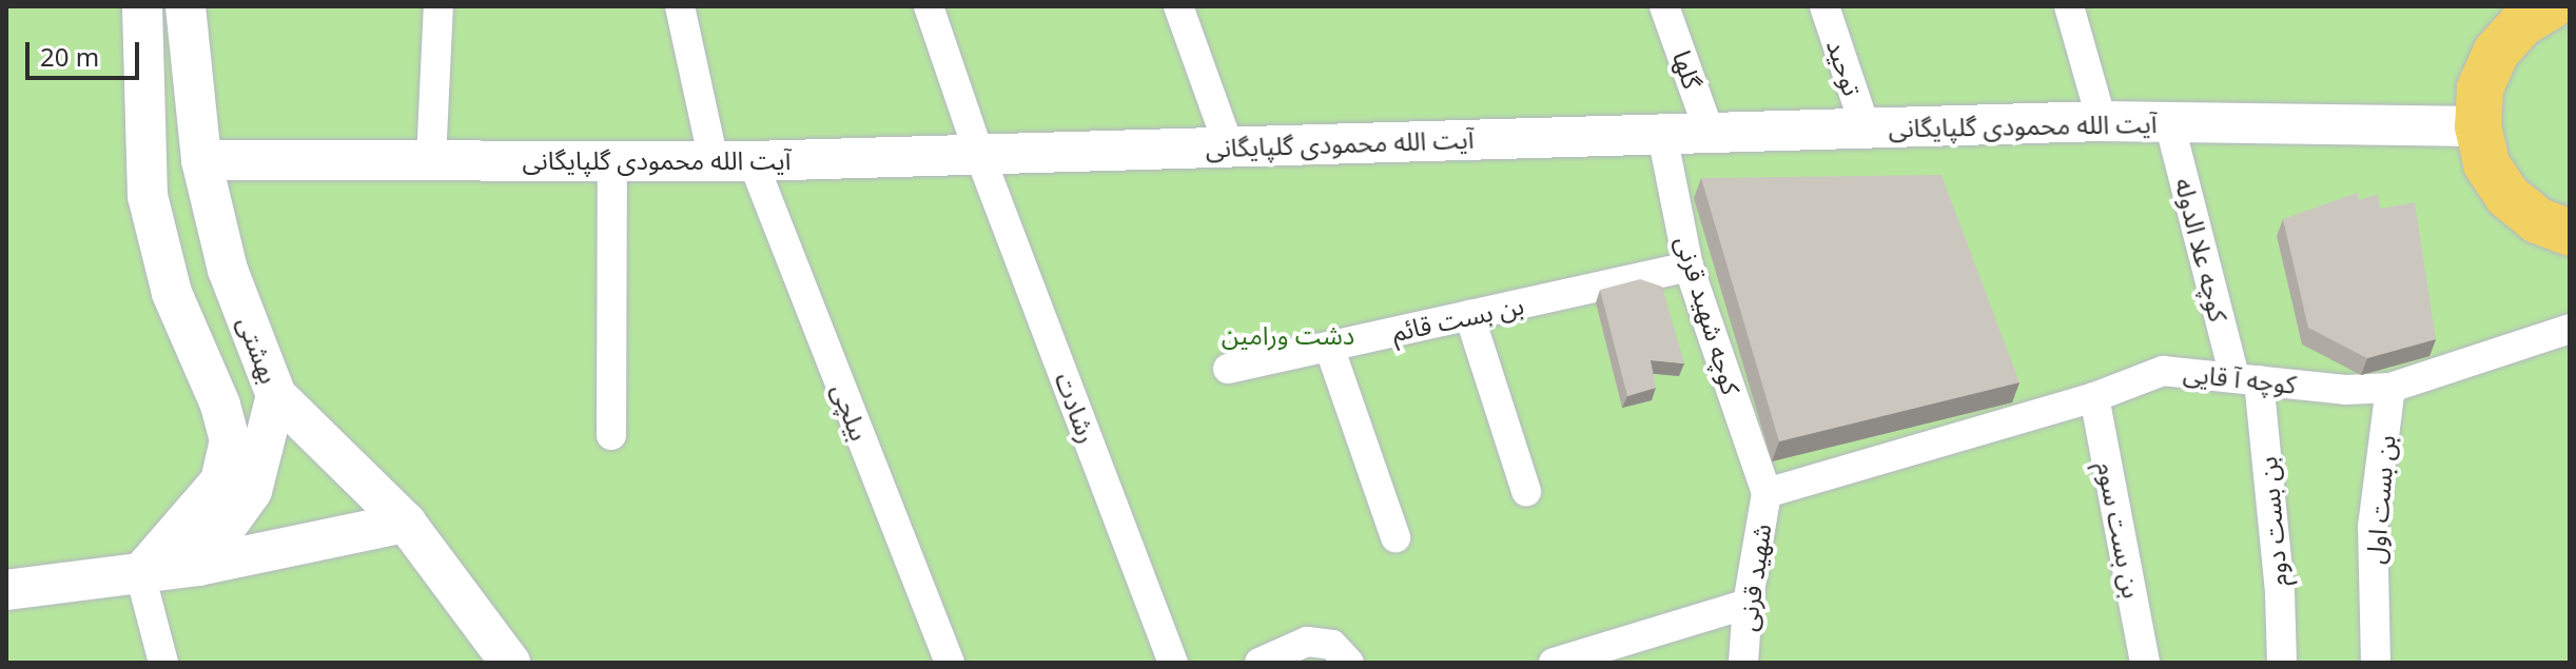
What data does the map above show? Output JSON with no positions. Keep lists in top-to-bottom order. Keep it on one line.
{"streets":{"main road":["آیت الله محمودی گلپایگانی","بهشتی"],"street":["توحید","گلها","کوچه علا الدوله","کوچه شهید قرنی","بن بست قائم","کوچه آ قایی","رشادت","بیلچی","بن بست اول","بن بست دوم","بن بست سوم","شهید قرنی"]},"crossings":[["توحید","آیت الله محمودی گلپایگانی"],["گلها","آیت الله محمودی گلپایگانی"],["آیت الله محمودی گلپایگانی","کوچه علا الدوله"],["آیت الله محمودی گلپایگانی","کوچه شهید قرنی"],["آیت الله محمودی گلپایگانی","بهشتی"],["آیت الله محمودی گلپایگانی","رشادت"],["آیت الله محمودی گلپایگانی","بیلچی"],["کوچه علا الدوله","کوچه آ قایی"],["کوچه علا الدوله","بن بست دوم"],["کوچه شهید قرنی","بن بست قائم"],["کوچه شهید قرنی","کوچه آ قایی"],["کوچه شهید قرنی","شهید قرنی"],["کوچه آ قایی","بن بست اول"],["کوچه آ قایی","بن بست دوم"],["کوچه آ قایی","بن بست سوم"],["کوچه آ قایی","شهید قرنی"]],"parks":["دشت ورامین"],"scale_bar":"20 m"}
